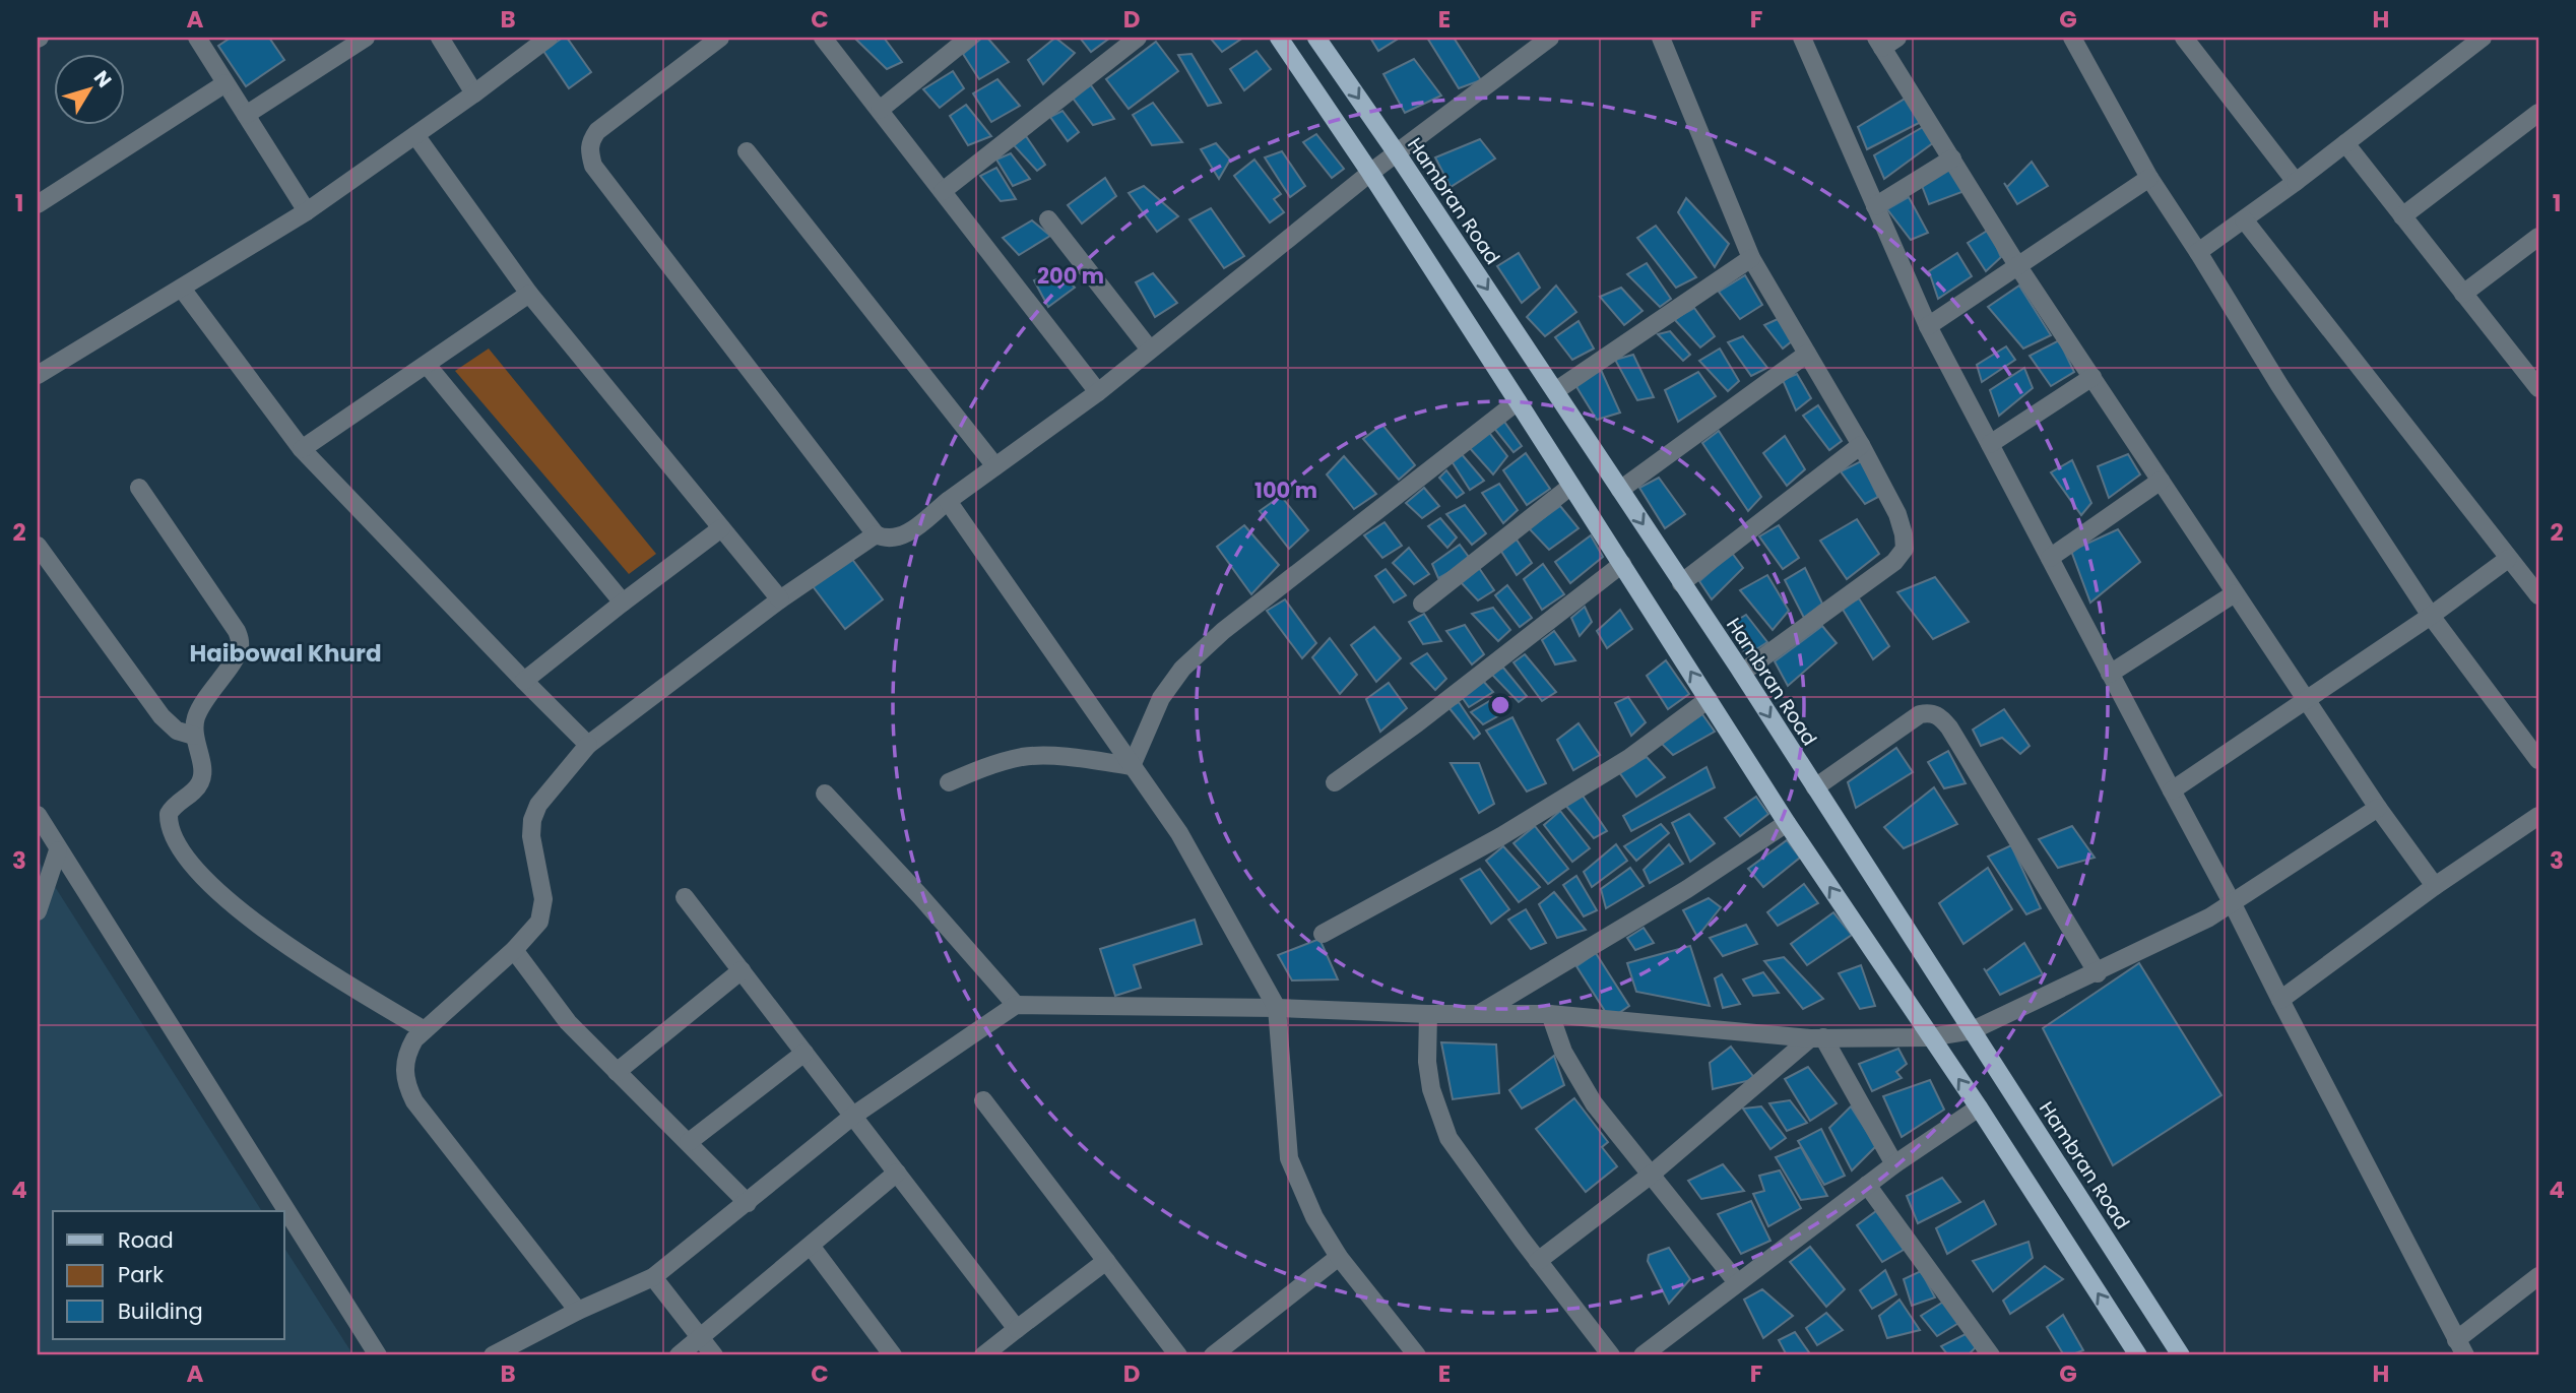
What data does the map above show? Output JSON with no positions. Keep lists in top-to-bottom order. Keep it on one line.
{"streets":{"main road":["Hambran Road"]},"districts":["Haibowal Khurd"],"legend":["Road","Park","Building"],"north":"top right","grid":{"columns":["A","B","C","D","E","F","G","H"],"rows":["1","2","3","4"]},"rings":["200 m","100 m"]}
